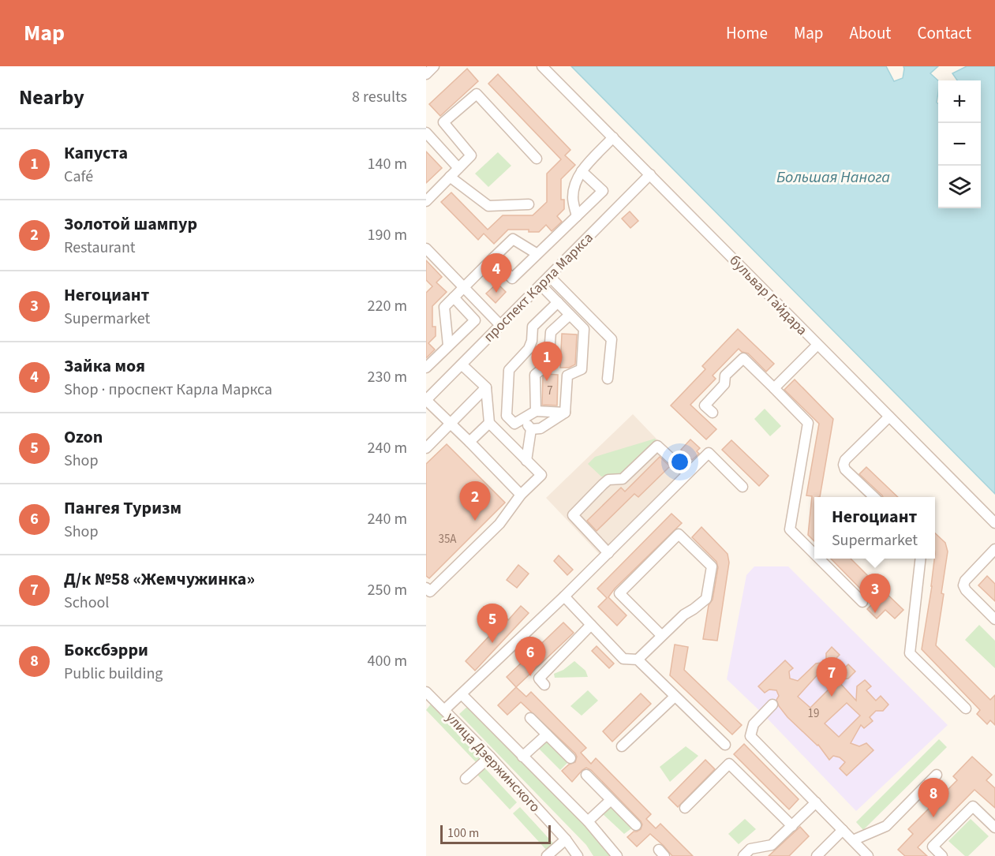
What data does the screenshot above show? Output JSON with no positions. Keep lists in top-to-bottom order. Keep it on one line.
{"streets":{"street":["проспект Карла Маркса","бульвар Гайдара","улица Дзержинского"]},"crossings":[["проспект Карла Маркса","бульвар Гайдара"]],"water":["Большая Нанога"],"house_numbers":["7","35А","19"],"scale_bar":"100 m","page":{"header":"Map","nav":["Home","Map","About","Contact"],"heading":["Nearby","8 results"],"map_buttons":["+","−"],"list":[{"mark":"1","name":"Капуста","note":"Café","value":"140 m"},{"mark":"2","name":"Золотой шампур","note":"Restaurant","value":"190 m"},{"mark":"3","name":"Негоциант","note":"Supermarket","value":"220 m"},{"mark":"4","name":"Зайка моя","note":"Shop · проспект Карла Маркса","value":"230 m"},{"mark":"5","name":"Ozon","note":"Shop","value":"240 m"},{"mark":"6","name":"Пангея Туризм","note":"Shop","value":"240 m"},{"mark":"7","name":"Д/к №58 «Жемчужинка»","note":"School","value":"250 m"},{"mark":"8","name":"Боксбэрри","note":"Public building","value":"400 m"}],"pins":["4","1","2","3","5","6","7","8"],"popup":["Негоциант","Supermarket"],"scale":"100 m"}}
